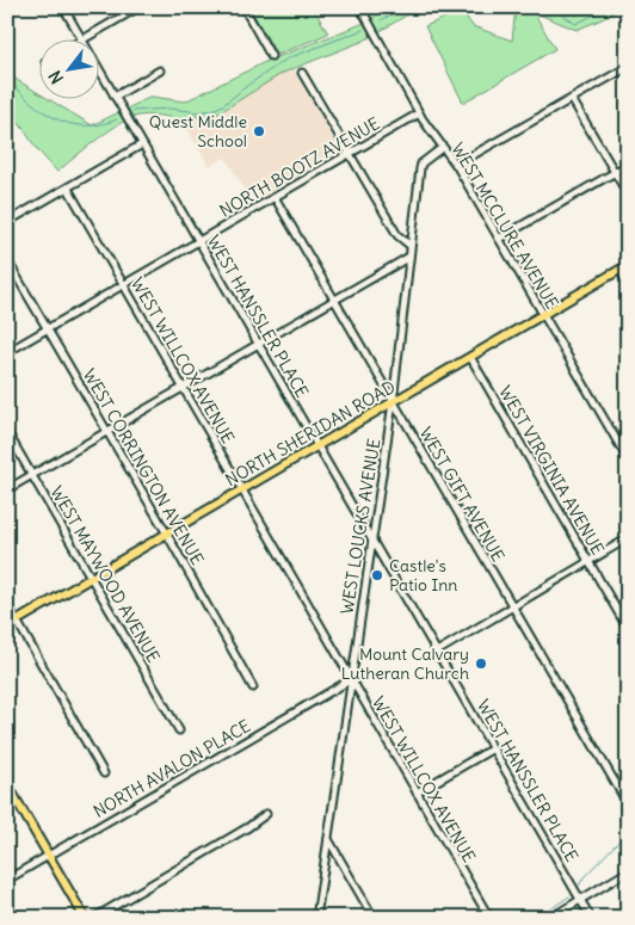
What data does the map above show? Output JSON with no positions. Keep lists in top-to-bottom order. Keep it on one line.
{"streets":{"main road":["NORTH SHERIDAN ROAD"],"street":["NORTH BOOTZ AVENUE","WEST MCCLURE AVENUE","WEST HANSSLER PLACE","WEST WILLCOX AVENUE","WEST CORRINGTON AVENUE","WEST VIRGINIA AVENUE","WEST GIFT AVENUE","WEST LOUCKS AVENUE","WEST MAYWOOD AVENUE","NORTH AVALON PLACE"]},"crossings":[["NORTH BOOTZ AVENUE","WEST MCCLURE AVENUE"],["NORTH BOOTZ AVENUE","WEST HANSSLER PLACE"],["NORTH BOOTZ AVENUE","WEST WILLCOX AVENUE"],["NORTH BOOTZ AVENUE","WEST CORRINGTON AVENUE"],["NORTH BOOTZ AVENUE","WEST GIFT AVENUE"],["WEST MCCLURE AVENUE","NORTH SHERIDAN ROAD"],["WEST MCCLURE AVENUE","WEST LOUCKS AVENUE"],["WEST HANSSLER PLACE","NORTH SHERIDAN ROAD"],["WEST HANSSLER PLACE","WEST LOUCKS AVENUE"],["WEST WILLCOX AVENUE","NORTH SHERIDAN ROAD"],["WEST WILLCOX AVENUE","WEST LOUCKS AVENUE"],["WEST WILLCOX AVENUE","NORTH AVALON PLACE"],["NORTH SHERIDAN ROAD","WEST CORRINGTON AVENUE"],["NORTH SHERIDAN ROAD","WEST VIRGINIA AVENUE"],["NORTH SHERIDAN ROAD","WEST GIFT AVENUE"],["NORTH SHERIDAN ROAD","WEST LOUCKS AVENUE"],["NORTH SHERIDAN ROAD","WEST MAYWOOD AVENUE"],["WEST GIFT AVENUE","WEST LOUCKS AVENUE"],["WEST LOUCKS AVENUE","NORTH AVALON PLACE"]],"places":["Quest Middle School","Castle's Patio Inn","Mount Calvary Lutheran Church"],"north":"bottom left"}
